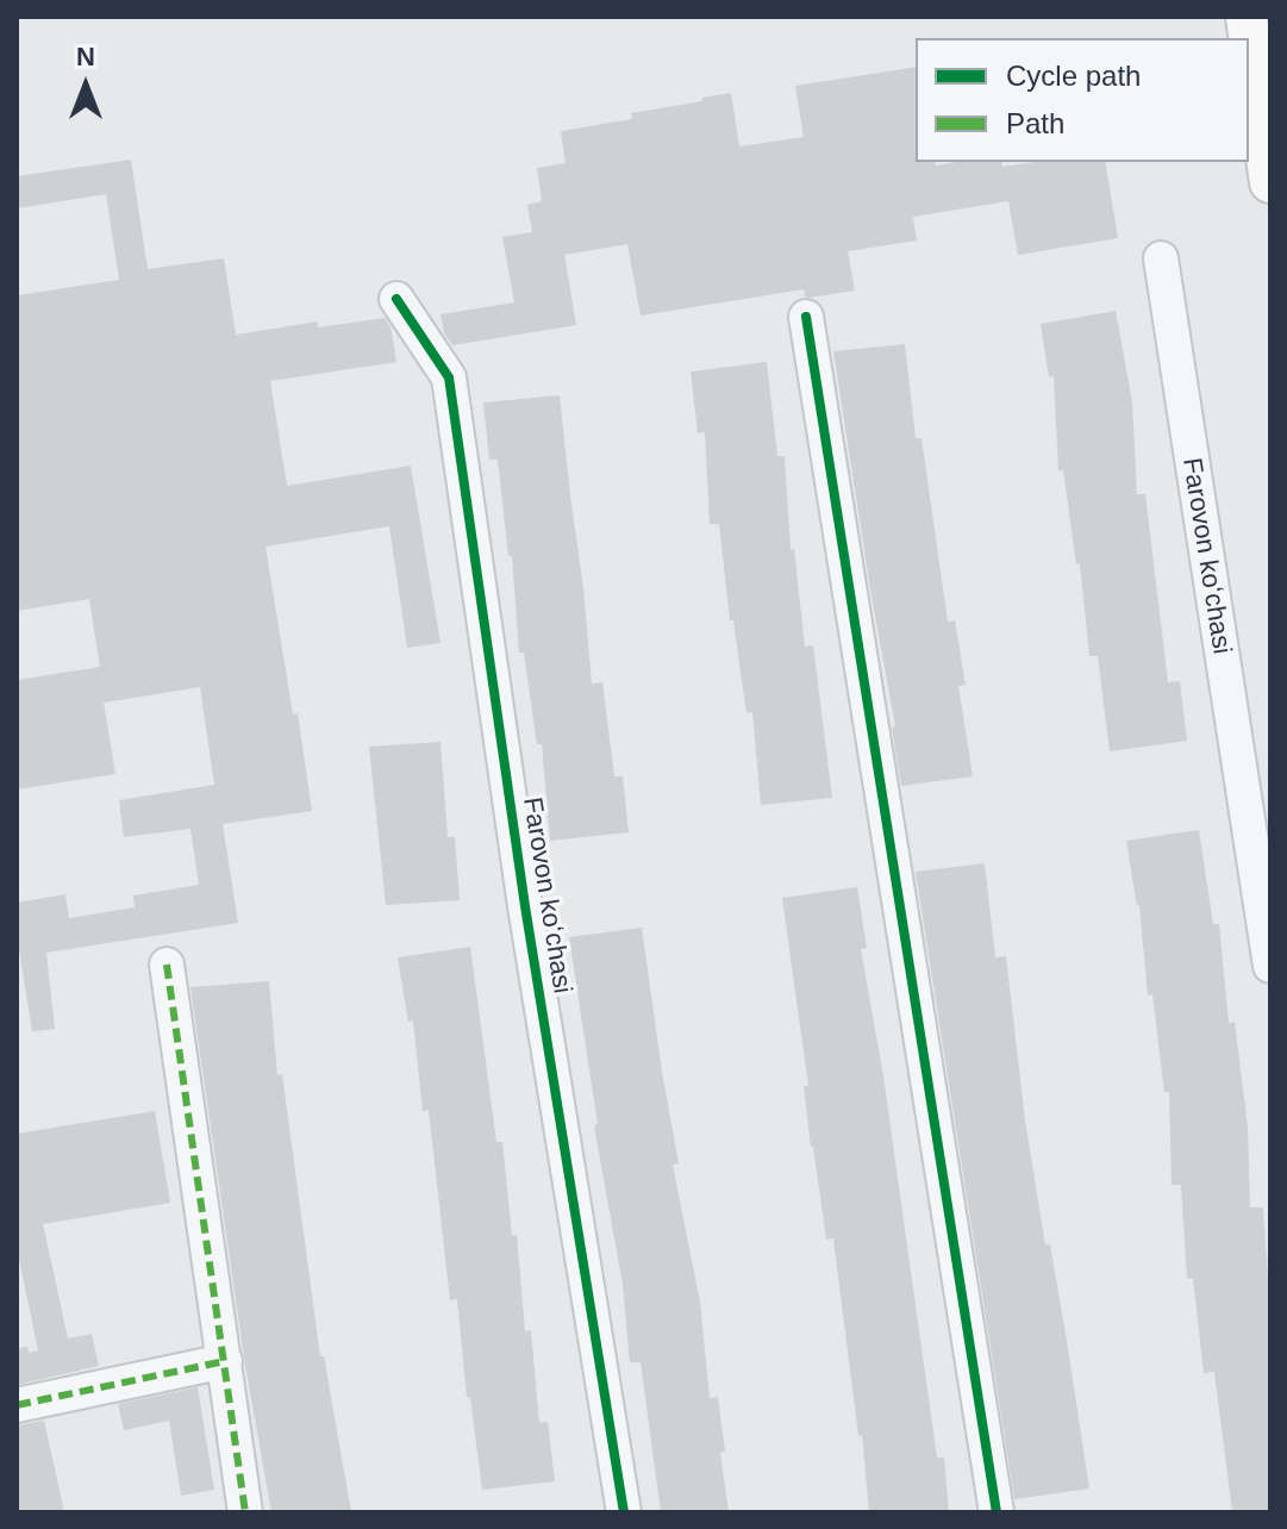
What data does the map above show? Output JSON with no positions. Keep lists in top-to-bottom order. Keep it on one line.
{"streets":{"street":["Farovon koʻchasi"]},"legend":["Cycle path","Path"],"north":"top"}
